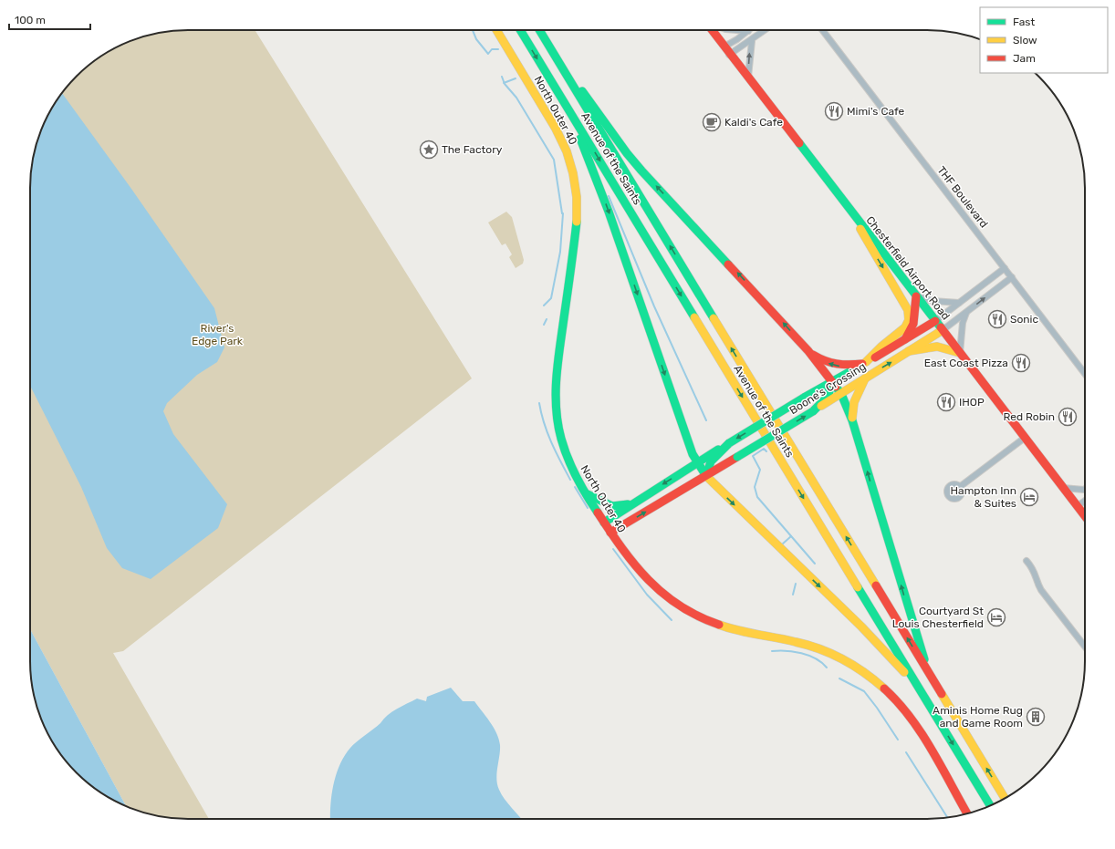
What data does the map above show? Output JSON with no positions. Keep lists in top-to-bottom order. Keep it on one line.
{"streets":{"main road":["North Outer 40","Avenue of the Saints","Chesterfield Airport Road","Boone's Crossing"],"street":["THF Boulevard"]},"crossings":[["North Outer 40","Boone's Crossing"],["Chesterfield Airport Road","Boone's Crossing"]],"parks":["River's Edge Park"],"places":{"restaurant":["Mimi's Cafe","Sonic","East Coast Pizza","IHOP","Red Robin"],"cafe":["Kaldi's Cafe"],"place":["The Factory"],"hotel":["Hampton Inn & Suites","Courtyard St Louis Chesterfield"],"building":["Aminis Home Rug and Game Room"]},"legend":["Fast","Slow","Jam"],"scale_bar":"100 m"}
